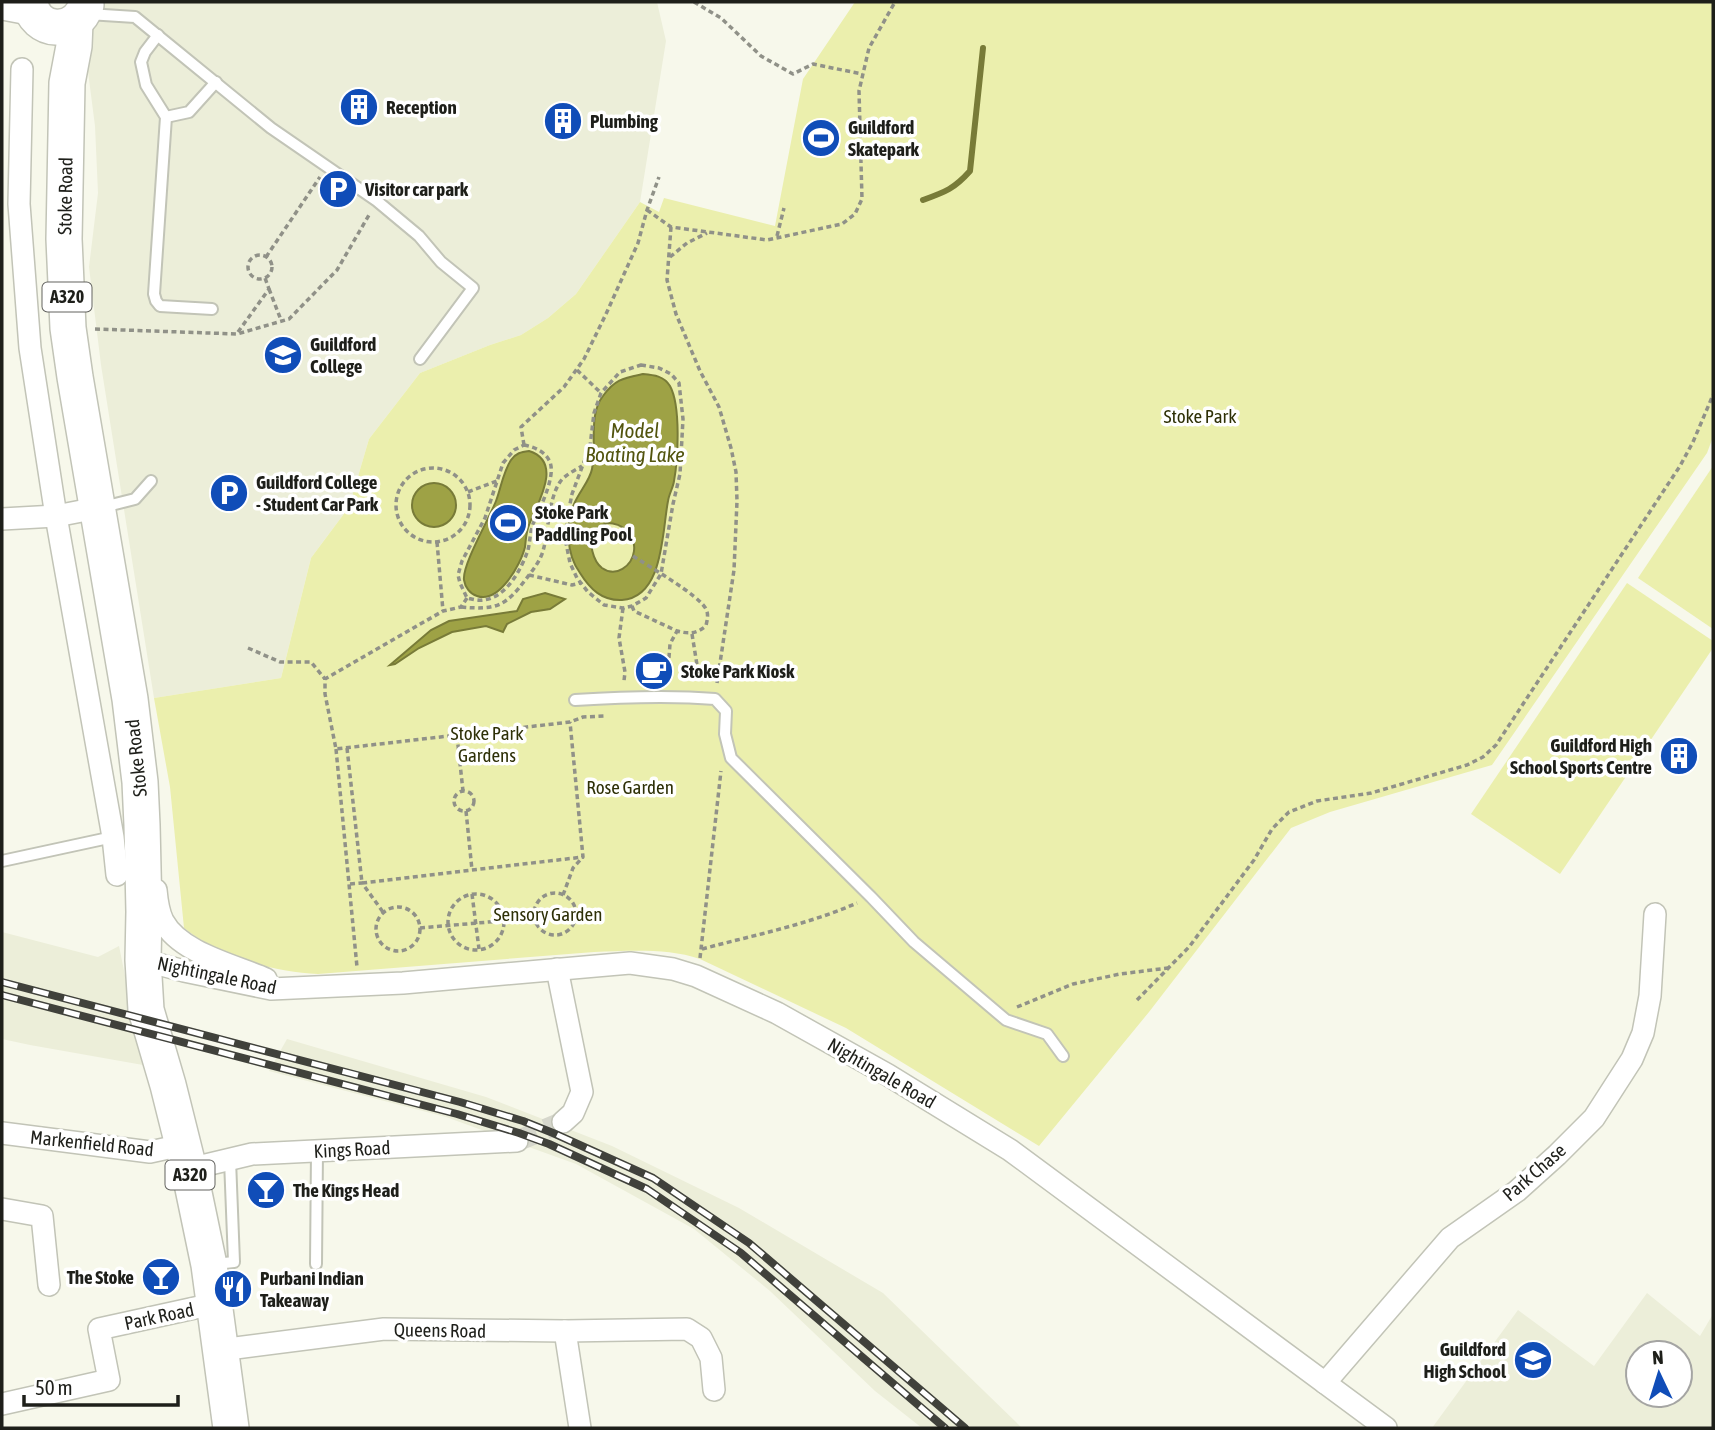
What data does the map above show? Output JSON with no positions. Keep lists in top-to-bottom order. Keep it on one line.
{"streets":{"main road":["Stoke Road","A320"],"street":["Nightingale Road","Markenfield Road","Kings Road","Park Chase","Park Road","Queens Road"]},"crossings":[["Stoke Road","Nightingale Road"],["Stoke Road","Markenfield Road"],["Stoke Road","Kings Road"],["Stoke Road","Park Road"],["Stoke Road","Queens Road"],["Nightingale Road","Park Chase"],["Markenfield Road","Kings Road"]],"water":["Model Boating Lake"],"parks":["Stoke Park","Stoke Park Gardens","Rose Garden","Sensory Garden"],"places":{"building":["Reception","Plumbing","Guildford High School Sports Centre"],"sports":["Guildford Skatepark","Stoke Park Paddling Pool"],"parking":["Visitor car park","Guildford College - Student Car Park"],"school or university":["Guildford College","Guildford High School"],"cafe":["Stoke Park Kiosk"],"bar":["The Kings Head","The Stoke"],"restaurant":["Purbani Indian Takeaway"]},"scale_bar":"50 m","north":"top"}
